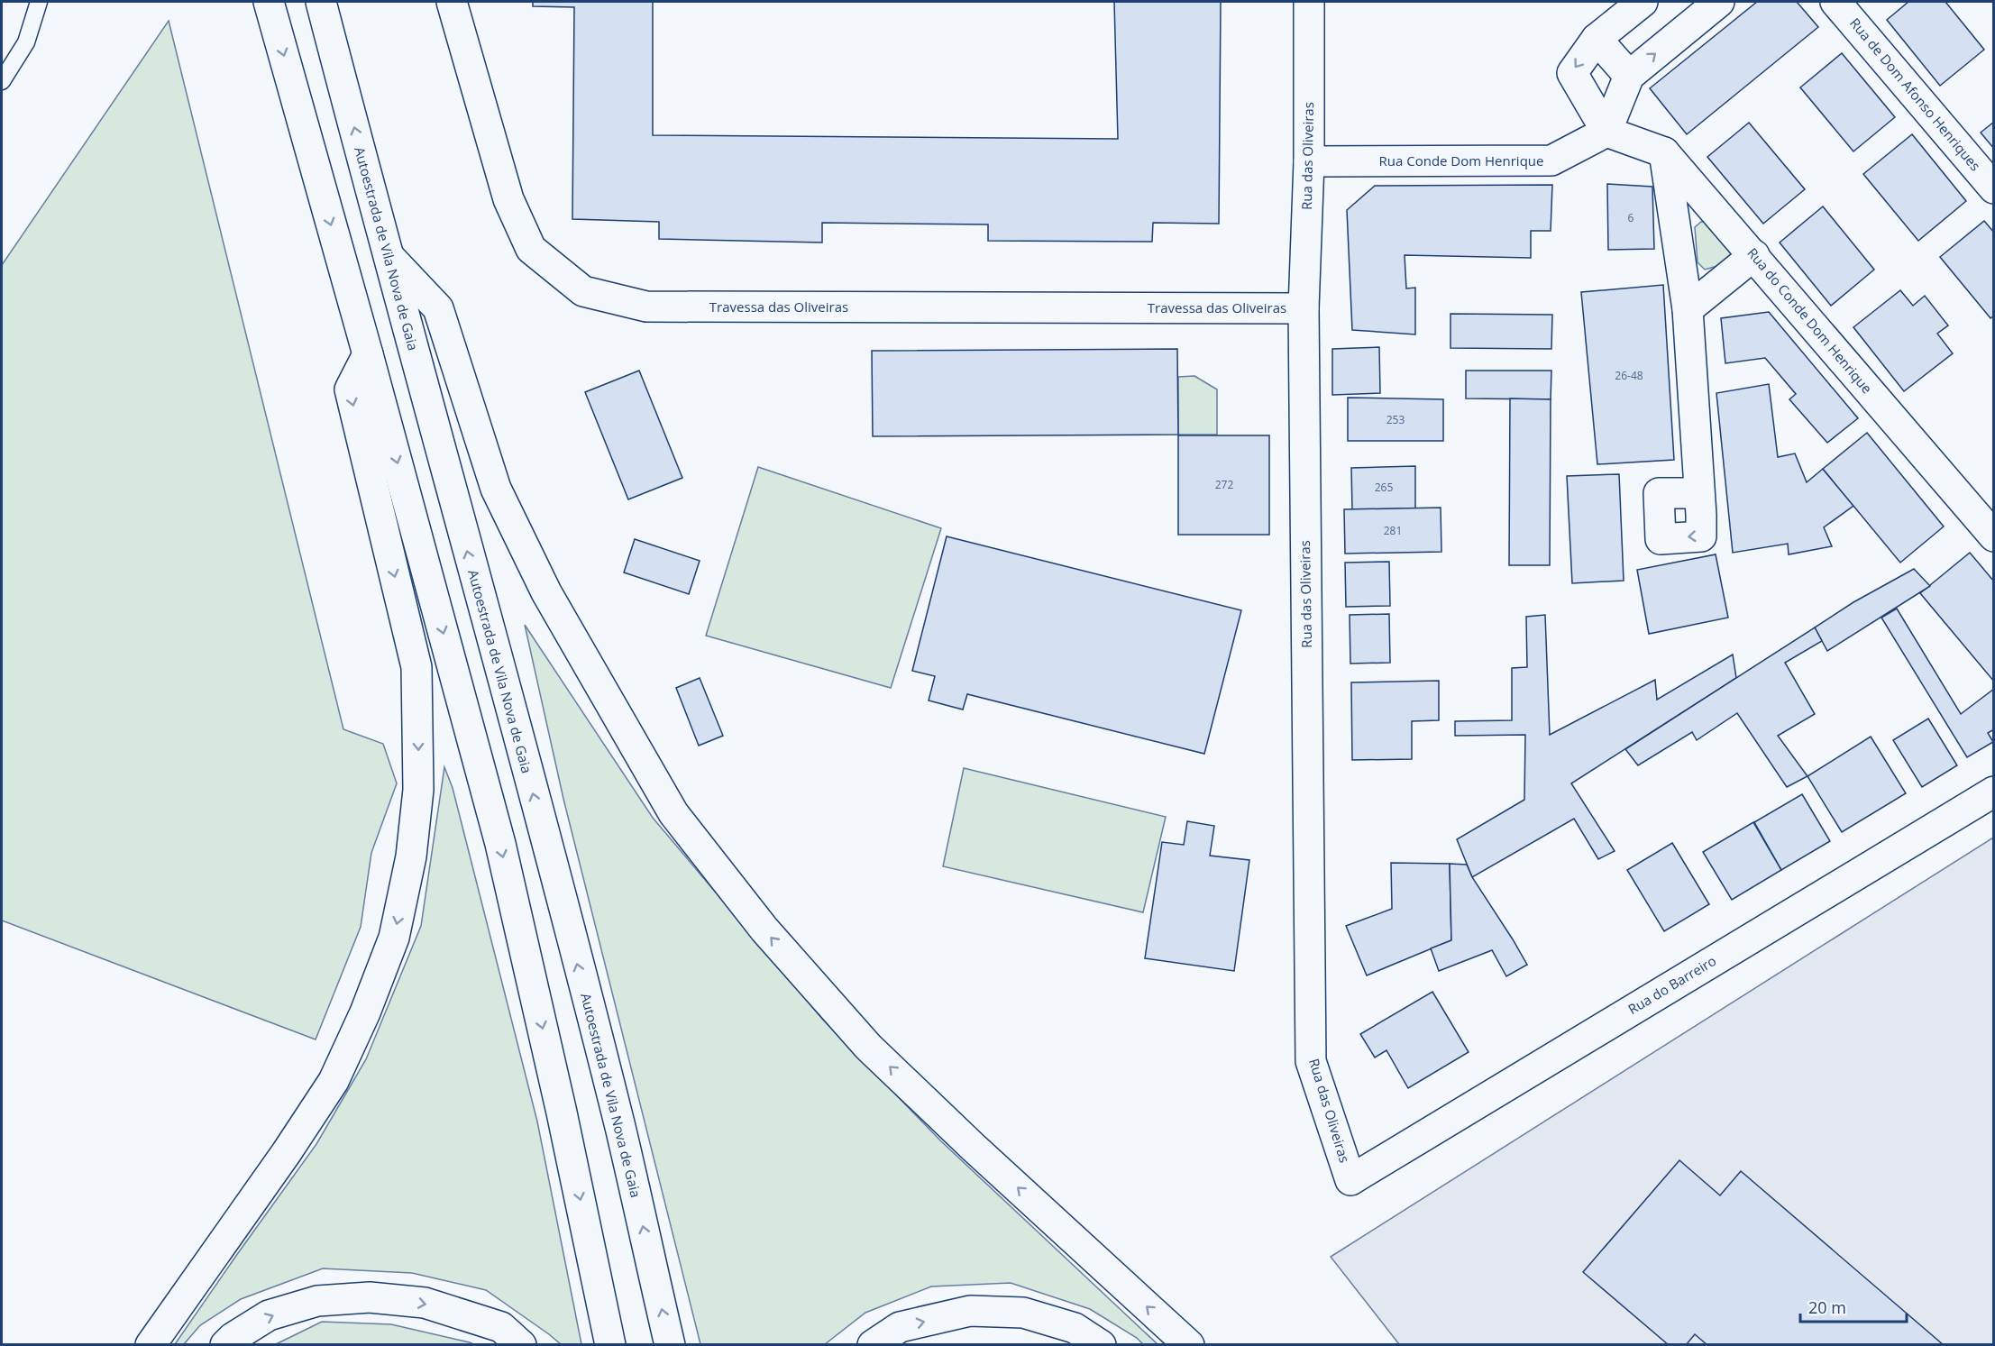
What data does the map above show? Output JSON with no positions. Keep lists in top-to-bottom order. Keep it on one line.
{"streets":{"main road":["Rua de Dom Afonso Henriques","Rua das Oliveiras","Rua Conde Dom Henrique","Autoestrada de Vila Nova de Gaia","Travessa das Oliveiras","Rua do Conde Dom Henrique","Rua do Barreiro"]},"crossings":[["Rua das Oliveiras","Rua Conde Dom Henrique"],["Rua das Oliveiras","Travessa das Oliveiras"],["Rua das Oliveiras","Rua do Barreiro"],["Rua Conde Dom Henrique","Rua do Conde Dom Henrique"]],"house_numbers":["6","26-48","253","272","265","281"],"scale_bar":"20 m"}
